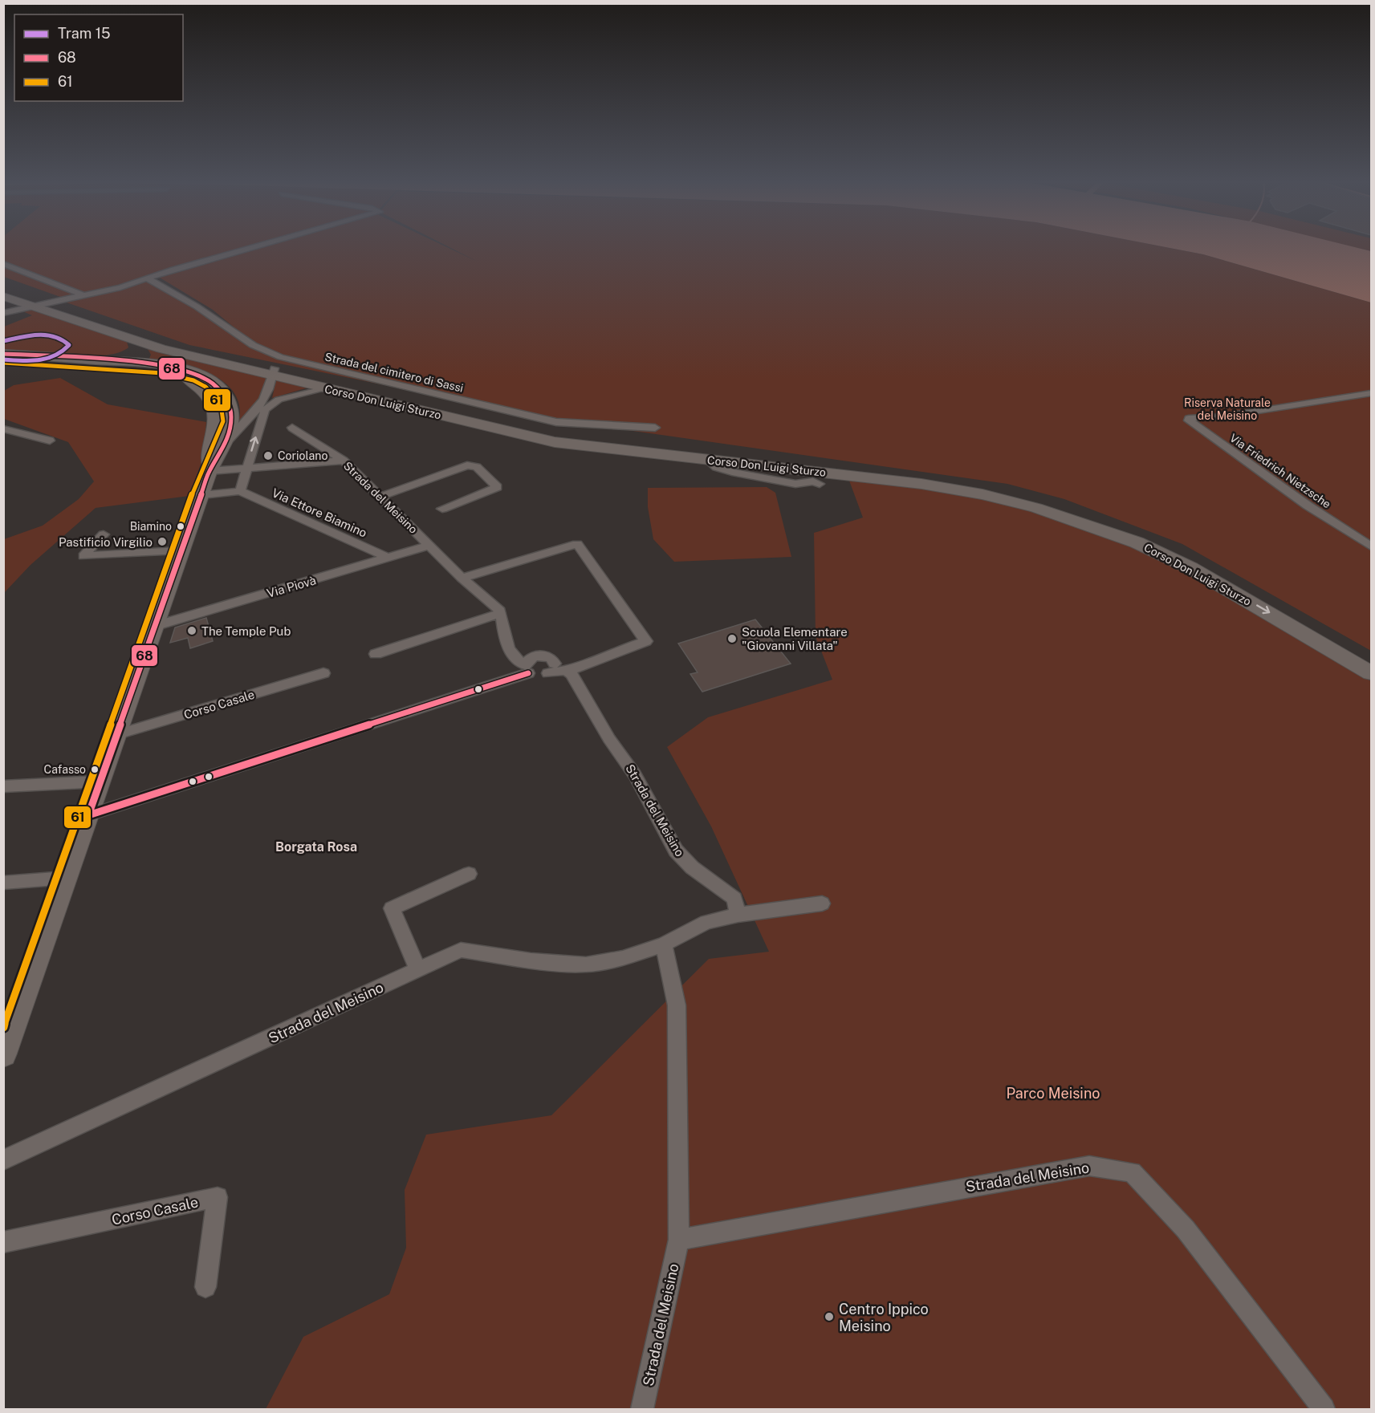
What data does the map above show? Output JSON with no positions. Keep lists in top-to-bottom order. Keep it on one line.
{"streets":{"main road":["Corso Don Luigi Sturzo"],"street":["Strada del cimitero di Sassi","Via Friedrich Nietzsche","Strada del Meisino","Via Ettore Biamino","Via Piovà","Corso Casale"]},"crossings":[["Strada del Meisino","Via Piovà"],["Via Ettore Biamino","Via Piovà"]],"districts":["Borgata Rosa"],"parks":["Riserva Naturale del Meisino","Parco Meisino"],"places":["Coriolano","Biamino","Pastificio Virgilio","The Temple Pub","Scuola Elementare \"Giovanni Villata\"","Cafasso","Centro Ippico Meisino"],"lines":["tram line 15","transit line 68","transit line 61"],"legend":["Tram 15","68","61"]}
